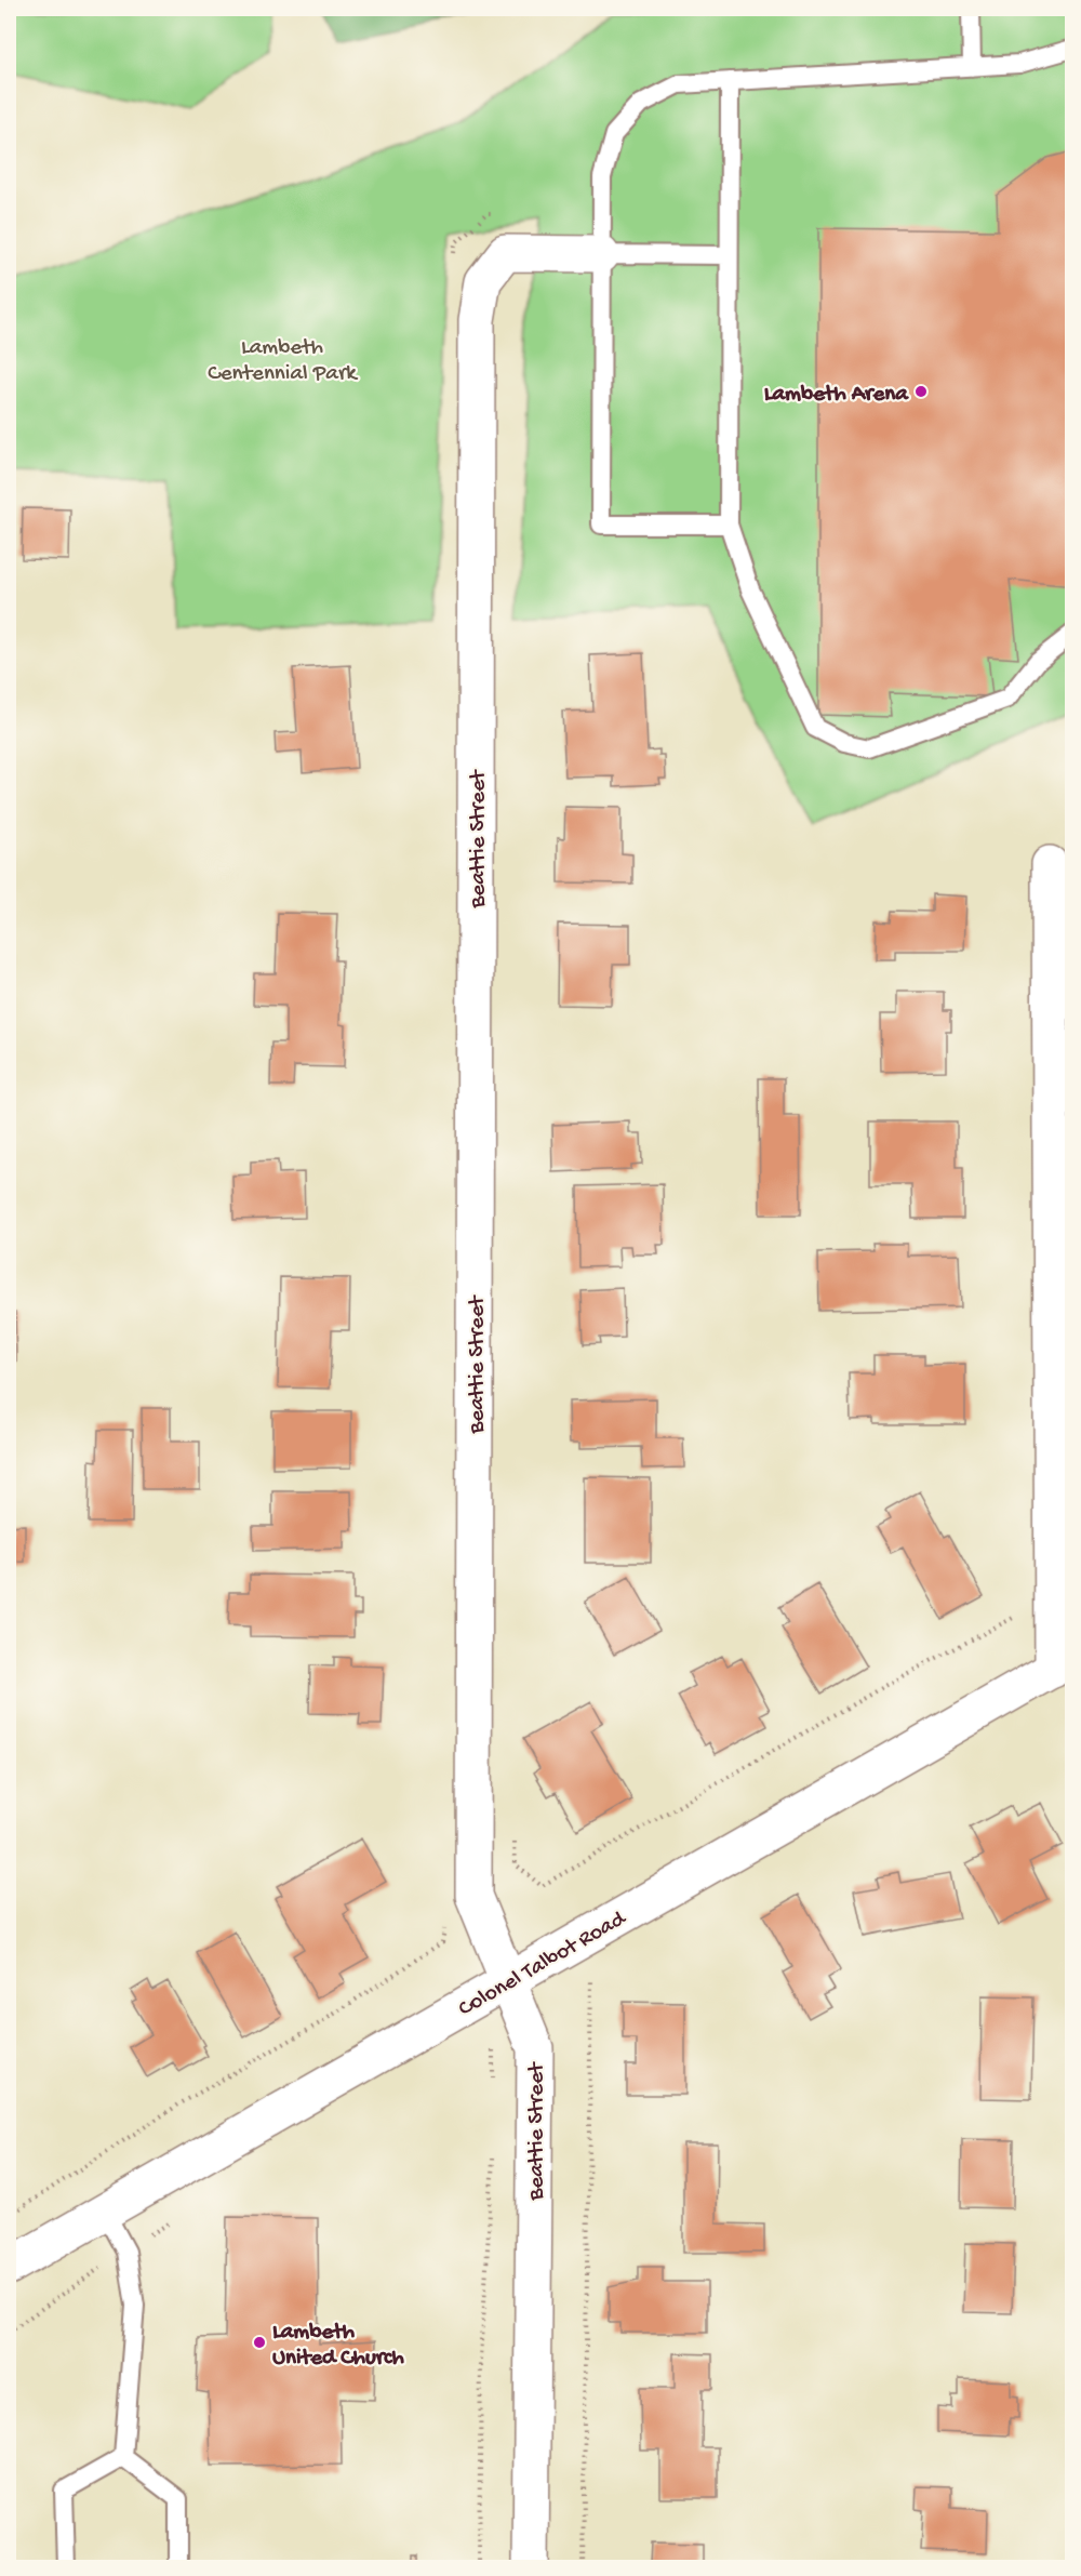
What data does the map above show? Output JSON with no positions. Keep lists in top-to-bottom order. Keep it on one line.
{"streets":{"street":["Beattie Street","Colonel Talbot Road"]},"crossings":[["Beattie Street","Colonel Talbot Road"]],"parks":["Lambeth Centennial Park"],"places":["Lambeth Arena","Lambeth United Church"]}
